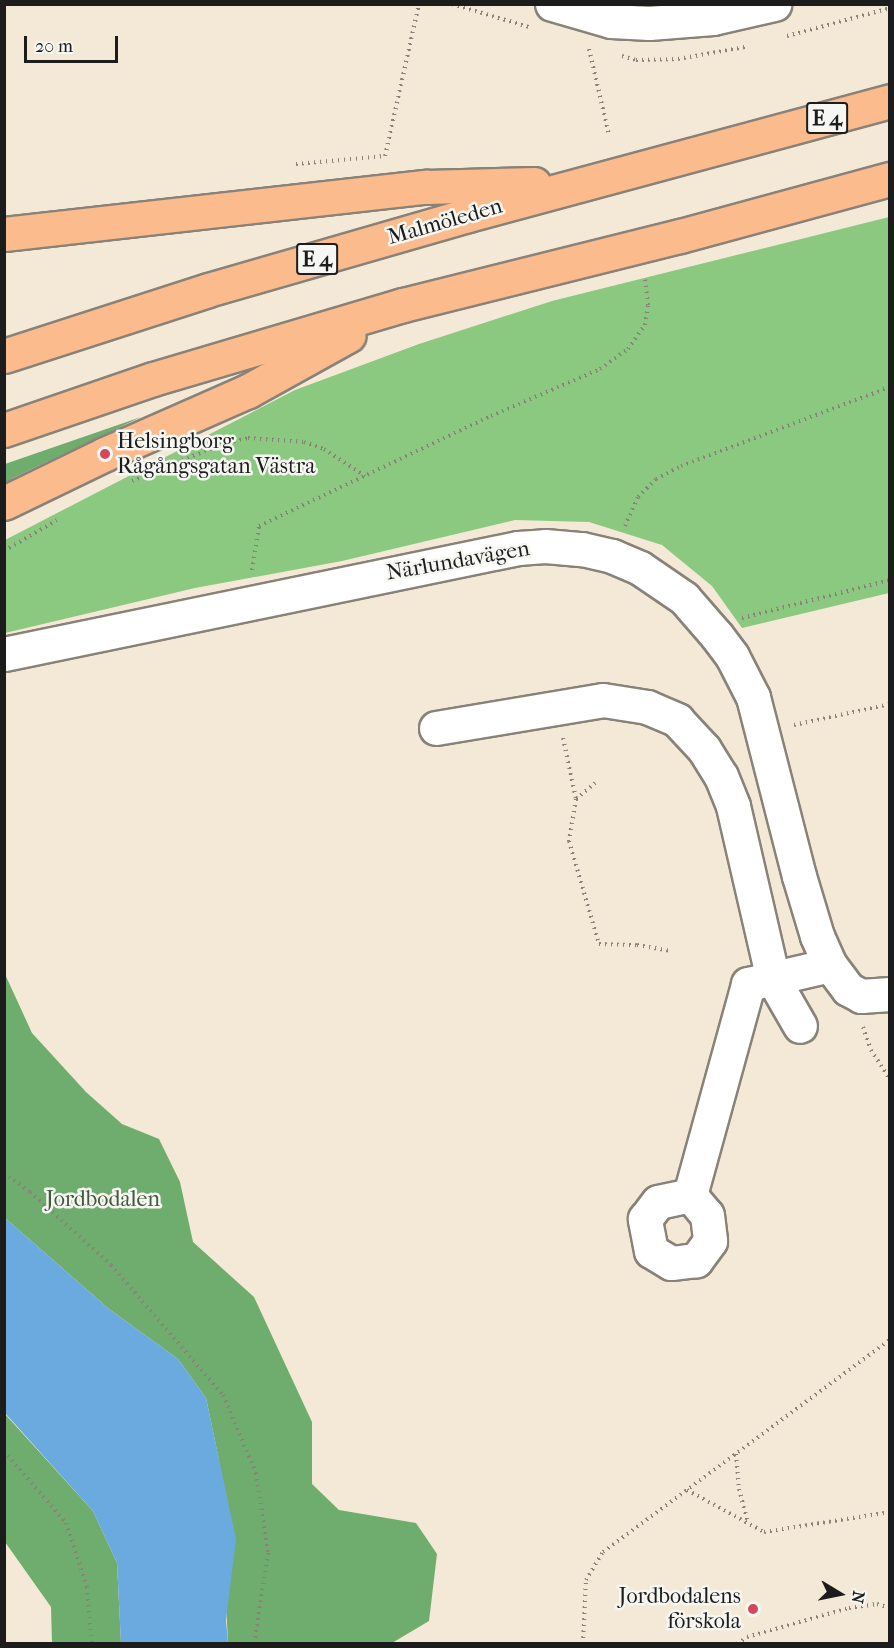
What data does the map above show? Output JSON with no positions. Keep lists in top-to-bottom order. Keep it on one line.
{"streets":{"highway":["E 4","Malmöleden"],"street":["Närlundavägen"]},"parks":["Jordbodalen"],"places":["Helsingborg Rågångsgatan Västra","Jordbodalens förskola"],"scale_bar":"20 m","north":"right"}
